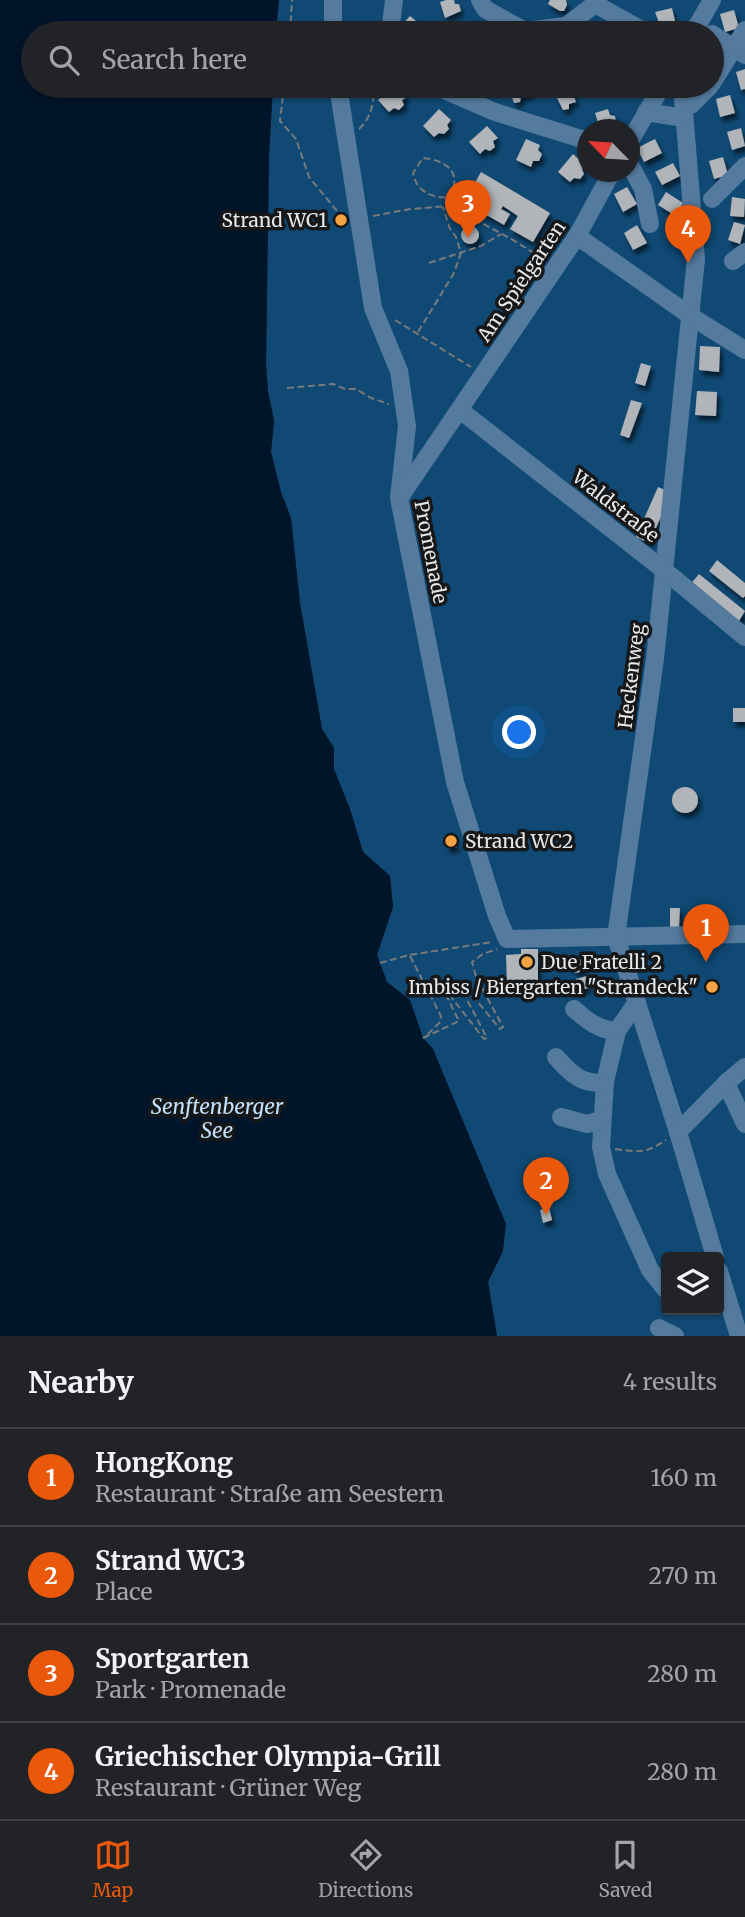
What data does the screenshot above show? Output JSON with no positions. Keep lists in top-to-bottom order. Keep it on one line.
{"streets":{"street":["Am Spielgarten","Waldstraße","Promenade","Heckenweg"]},"crossings":[["Am Spielgarten","Waldstraße"],["Am Spielgarten","Promenade"],["Waldstraße","Heckenweg"]],"water":["Senftenberger See"],"places":["Strand WC1","Strand WC2","Due Fratelli 2","Imbiss / Biergarten \"Strandeck\""],"north":"top left","page":{"search":"Search here","pins":["3","4","1","2"],"heading":["Nearby","4 results"],"list":[{"mark":"1","name":"HongKong","note":"Restaurant · Straße am Seestern","value":"160 m"},{"mark":"2","name":"Strand WC3","note":"Place","value":"270 m"},{"mark":"3","name":"Sportgarten","note":"Park · Promenade","value":"280 m"},{"mark":"4","name":"Griechischer Olympia-Grill","note":"Restaurant · Grüner Weg","value":"280 m"}],"nav":["Map","Directions","Saved"]}}
